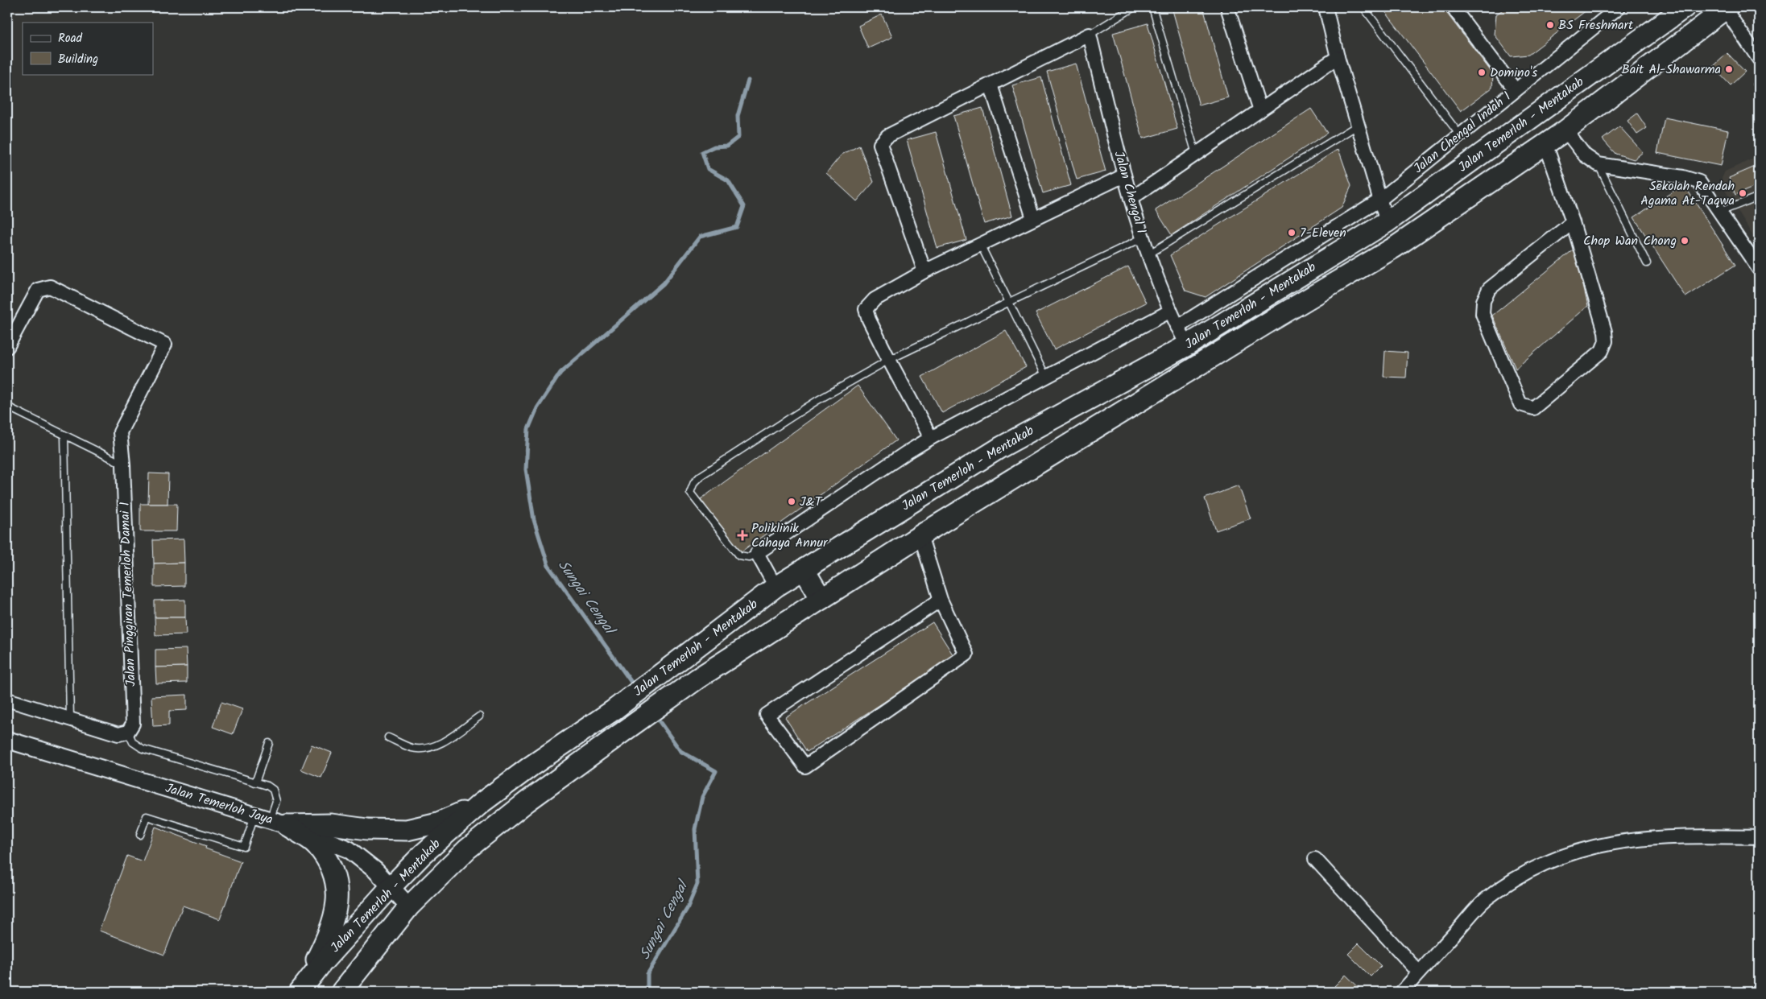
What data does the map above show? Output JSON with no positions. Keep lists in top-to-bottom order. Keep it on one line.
{"streets":{"main road":["Jalan Temerloh - Mentakab"],"street":["Jalan Chengal Indah 1","Jalan Chengal 1","Jalan Pinggiran Temerloh Damai 1","Jalan Temerloh Jaya"]},"crossings":[["Jalan Temerloh - Mentakab","Jalan Chengal 1"],["Jalan Temerloh - Mentakab","Jalan Temerloh Jaya"],["Jalan Chengal Indah 1","Jalan Chengal 1"]],"water":["Sungai Cengal"],"places":{"other":["BS Freshmart","Bait Al-Shawarma","Domino's","Sekolah Rendah Agama At-Taqwa","7-Eleven","Chop Wan Chong","J&T"],"health":["Poliklinik Cahaya Annur"]},"legend":["Road","Building"]}
